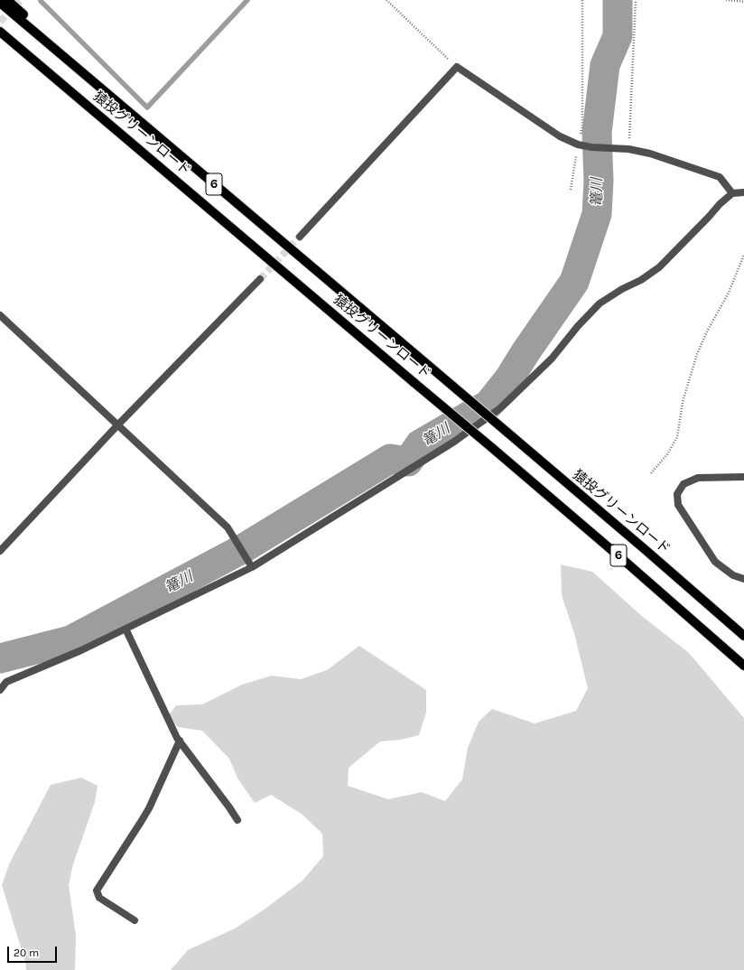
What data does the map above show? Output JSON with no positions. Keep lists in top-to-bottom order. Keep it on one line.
{"streets":{"main road":["猿投グリーンロード","6"]},"water":["篭川"],"scale_bar":"20 m"}
